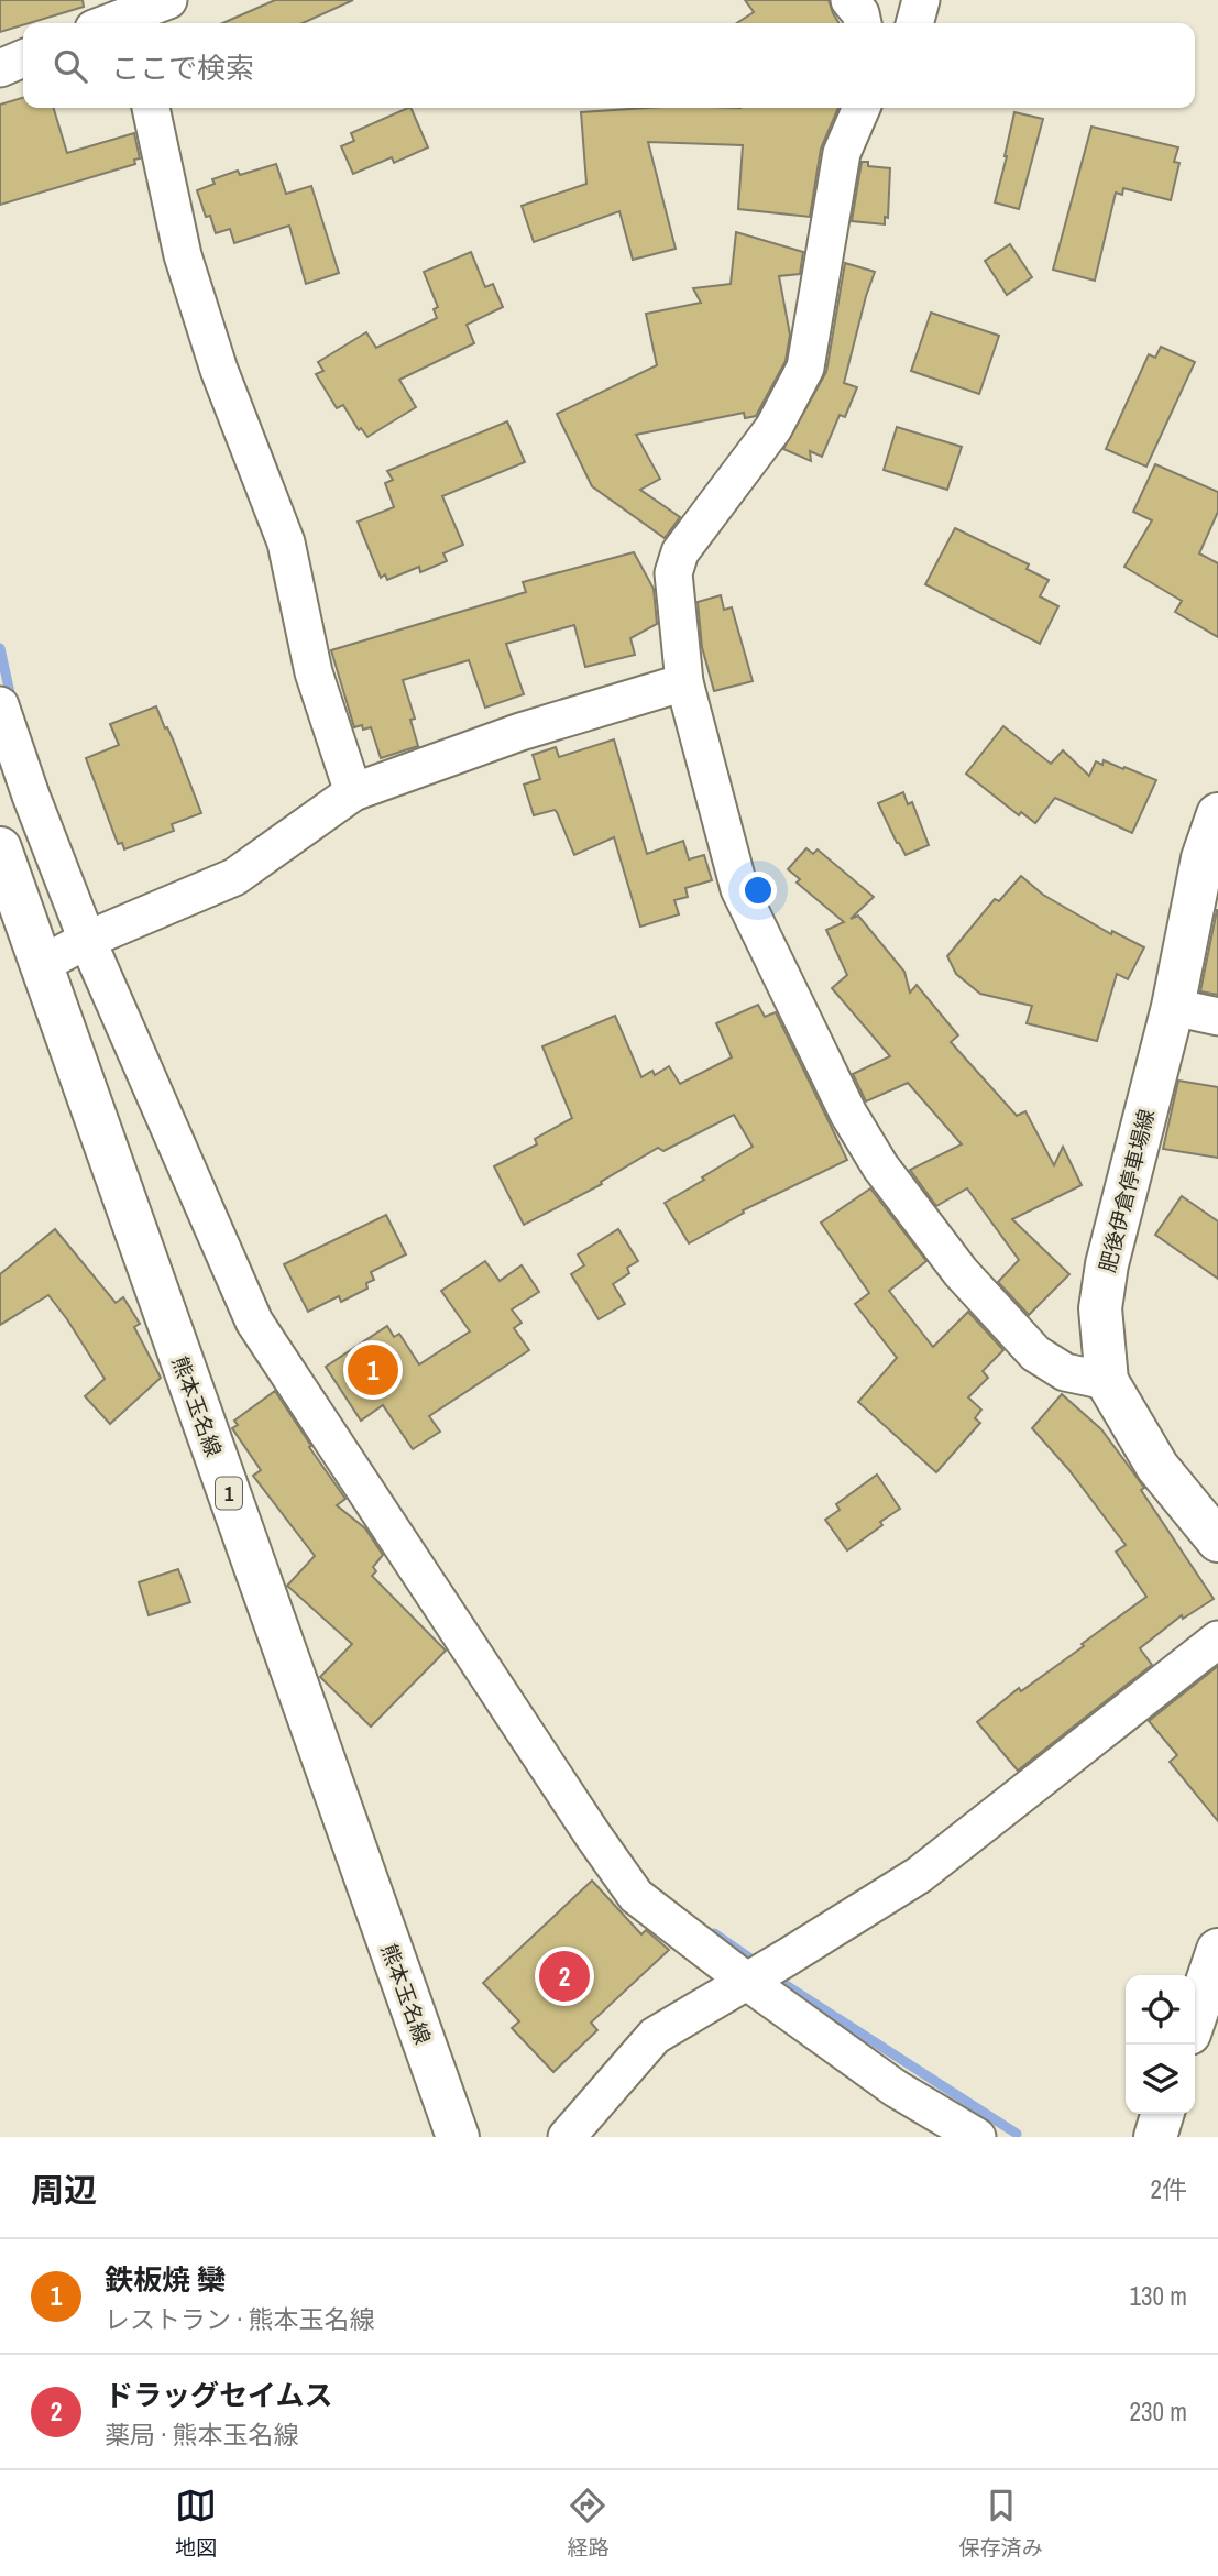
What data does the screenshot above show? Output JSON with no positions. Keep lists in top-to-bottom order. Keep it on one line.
{"streets":{"main road":["肥後伊倉停車場線","熊本玉名線","1"]},"page":{"search":"ここで検索","pins":["1","2"],"heading":["周辺","2件"],"list":[{"mark":"1","name":"鉄板焼 欒","note":"レストラン · 熊本玉名線","value":"130 m"},{"mark":"2","name":"ドラッグセイムス","note":"薬局 · 熊本玉名線","value":"230 m"}],"nav":["地図","経路","保存済み"]}}
